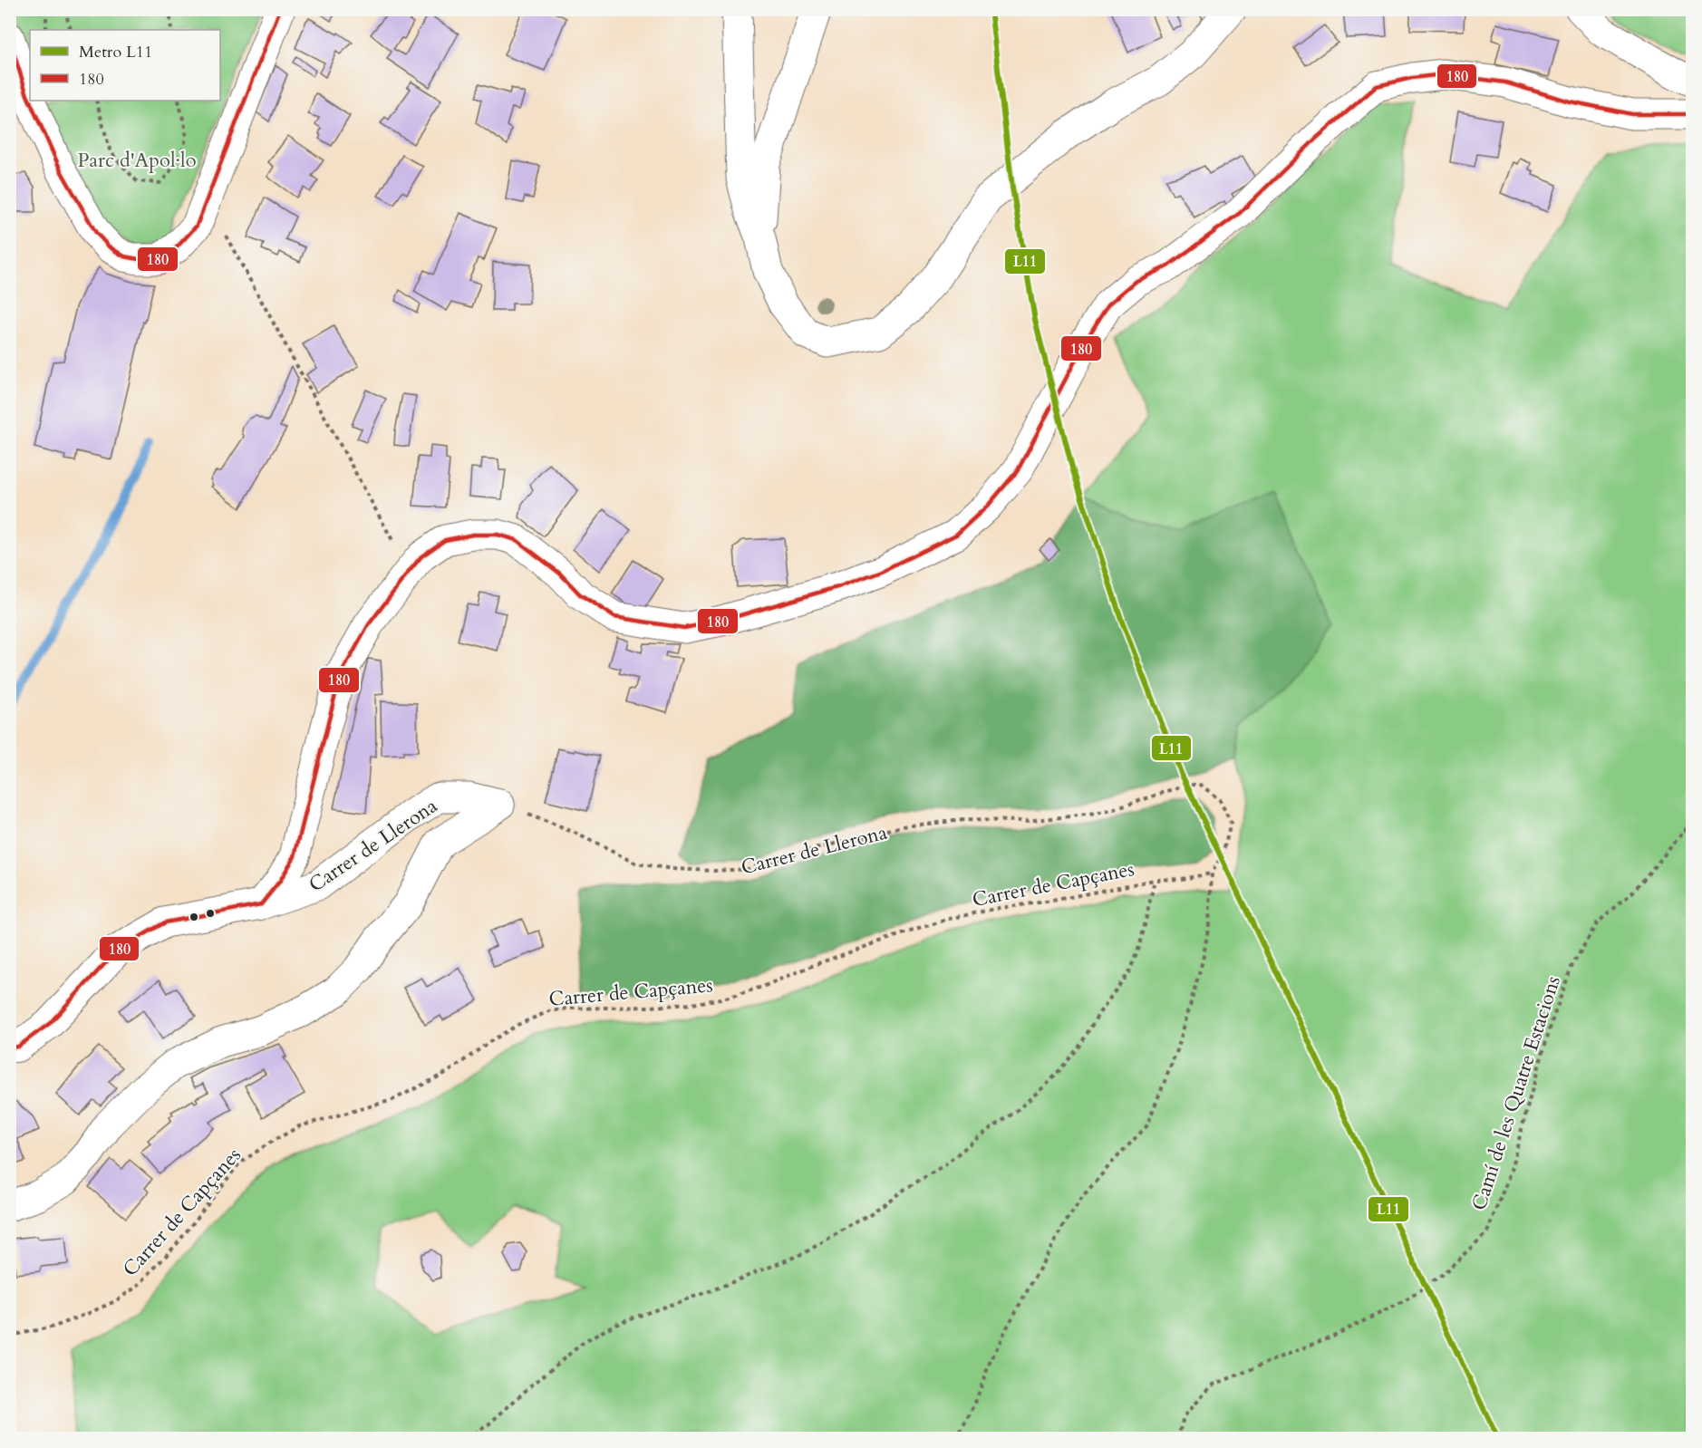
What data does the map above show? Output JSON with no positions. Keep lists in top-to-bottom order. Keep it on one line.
{"streets":{"street":["Carrer de Llerona"],"path":["Carrer de Capçanes","Camí de les Quatre Estacions"]},"crossings":[["Carrer de Llerona","Carrer de Capçanes"]],"parks":["Parc d'Apol·lo"],"lines":["metro line L11","transit line 180"],"legend":["Metro L11","180"]}
